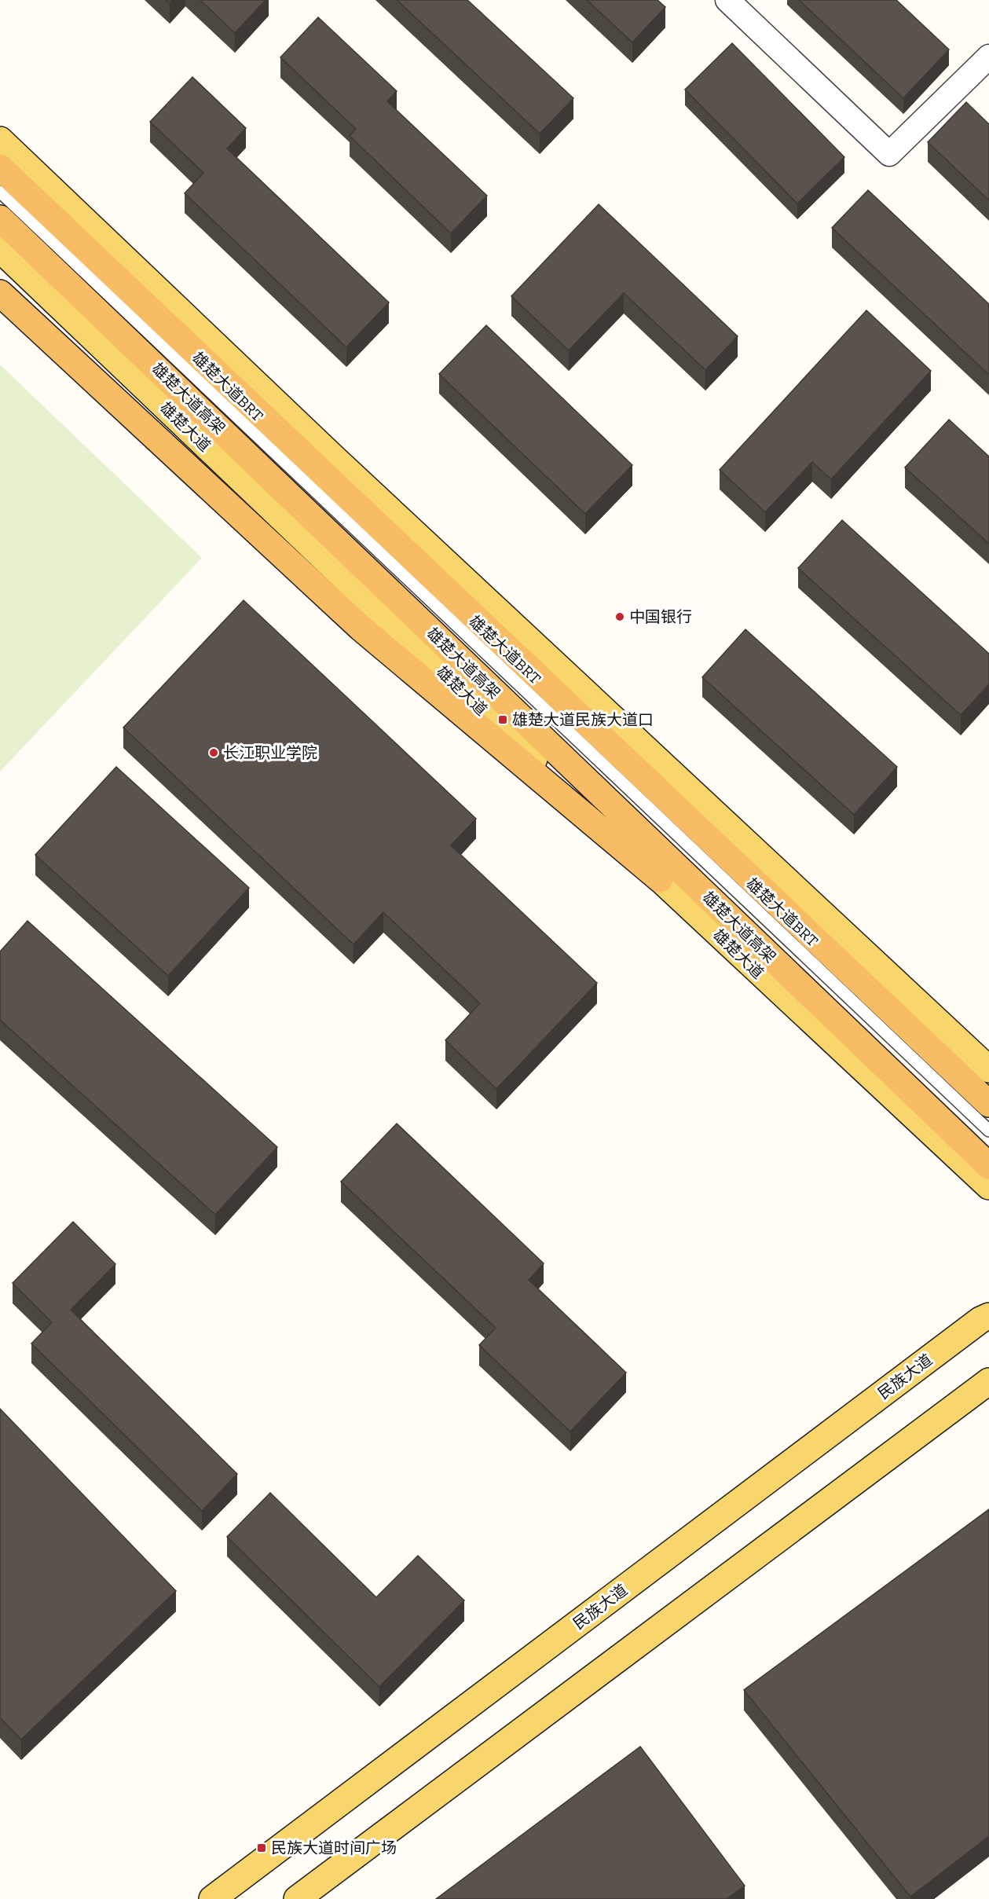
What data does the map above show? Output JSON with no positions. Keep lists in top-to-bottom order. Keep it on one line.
{"streets":{"highway":["雄楚大道高架"],"main road":["雄楚大道","民族大道"],"lane":["雄楚大道BRT"]},"places":{"other":["中国银行","长江职业学院"],"transit":["雄楚大道民族大道口","民族大道时间广场"]}}
